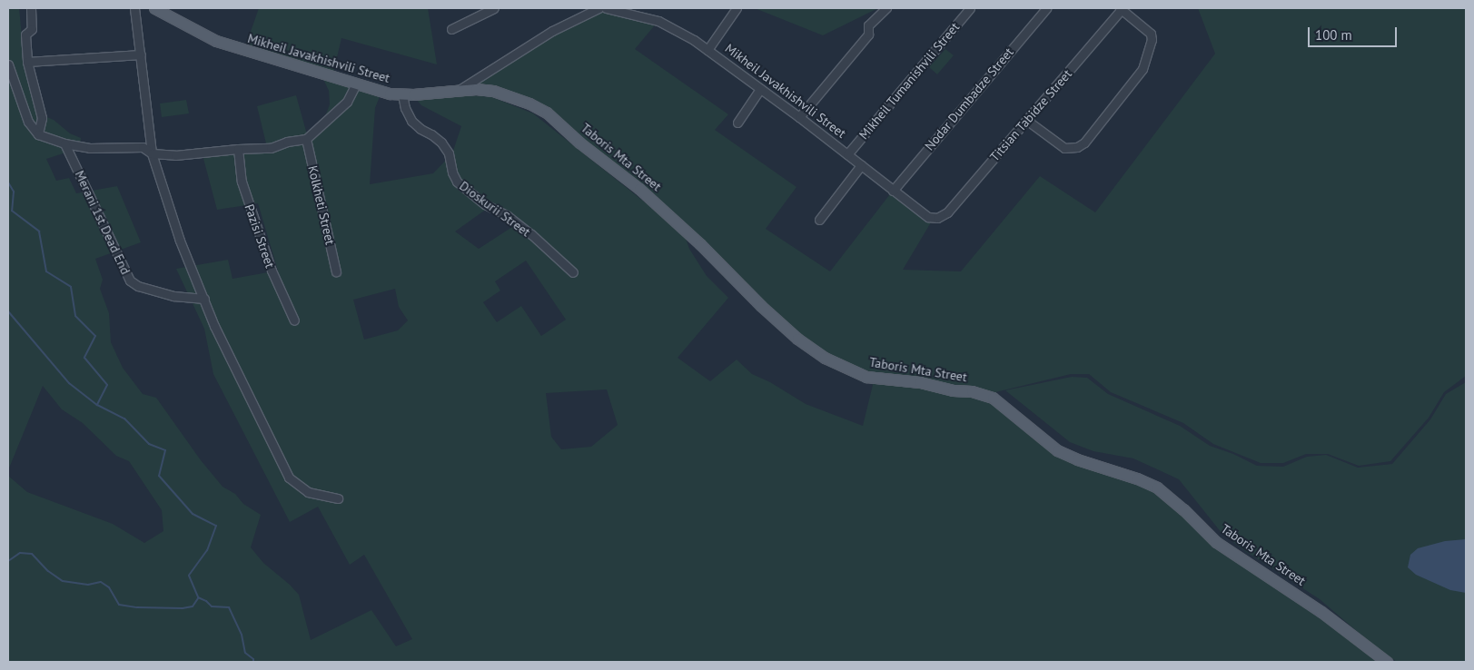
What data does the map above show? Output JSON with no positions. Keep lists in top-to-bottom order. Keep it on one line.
{"streets":{"main road":["Mikheil Javakhishvili Street","Taboris Mta Street"],"street":["Mikheil Tumanishvili Street","Nodar Dumbadze Street","Titsian Tabidze Street","Kolkheti Street","Dioskurii Street","Merani 1st Dead End","Pazisi Street"]},"crossings":[["Mikheil Javakhishvili Street","Mikheil Tumanishvili Street"],["Mikheil Javakhishvili Street","Nodar Dumbadze Street"],["Mikheil Javakhishvili Street","Titsian Tabidze Street"],["Mikheil Javakhishvili Street","Taboris Mta Street"],["Mikheil Javakhishvili Street","Dioskurii Street"]],"scale_bar":"100 m"}
